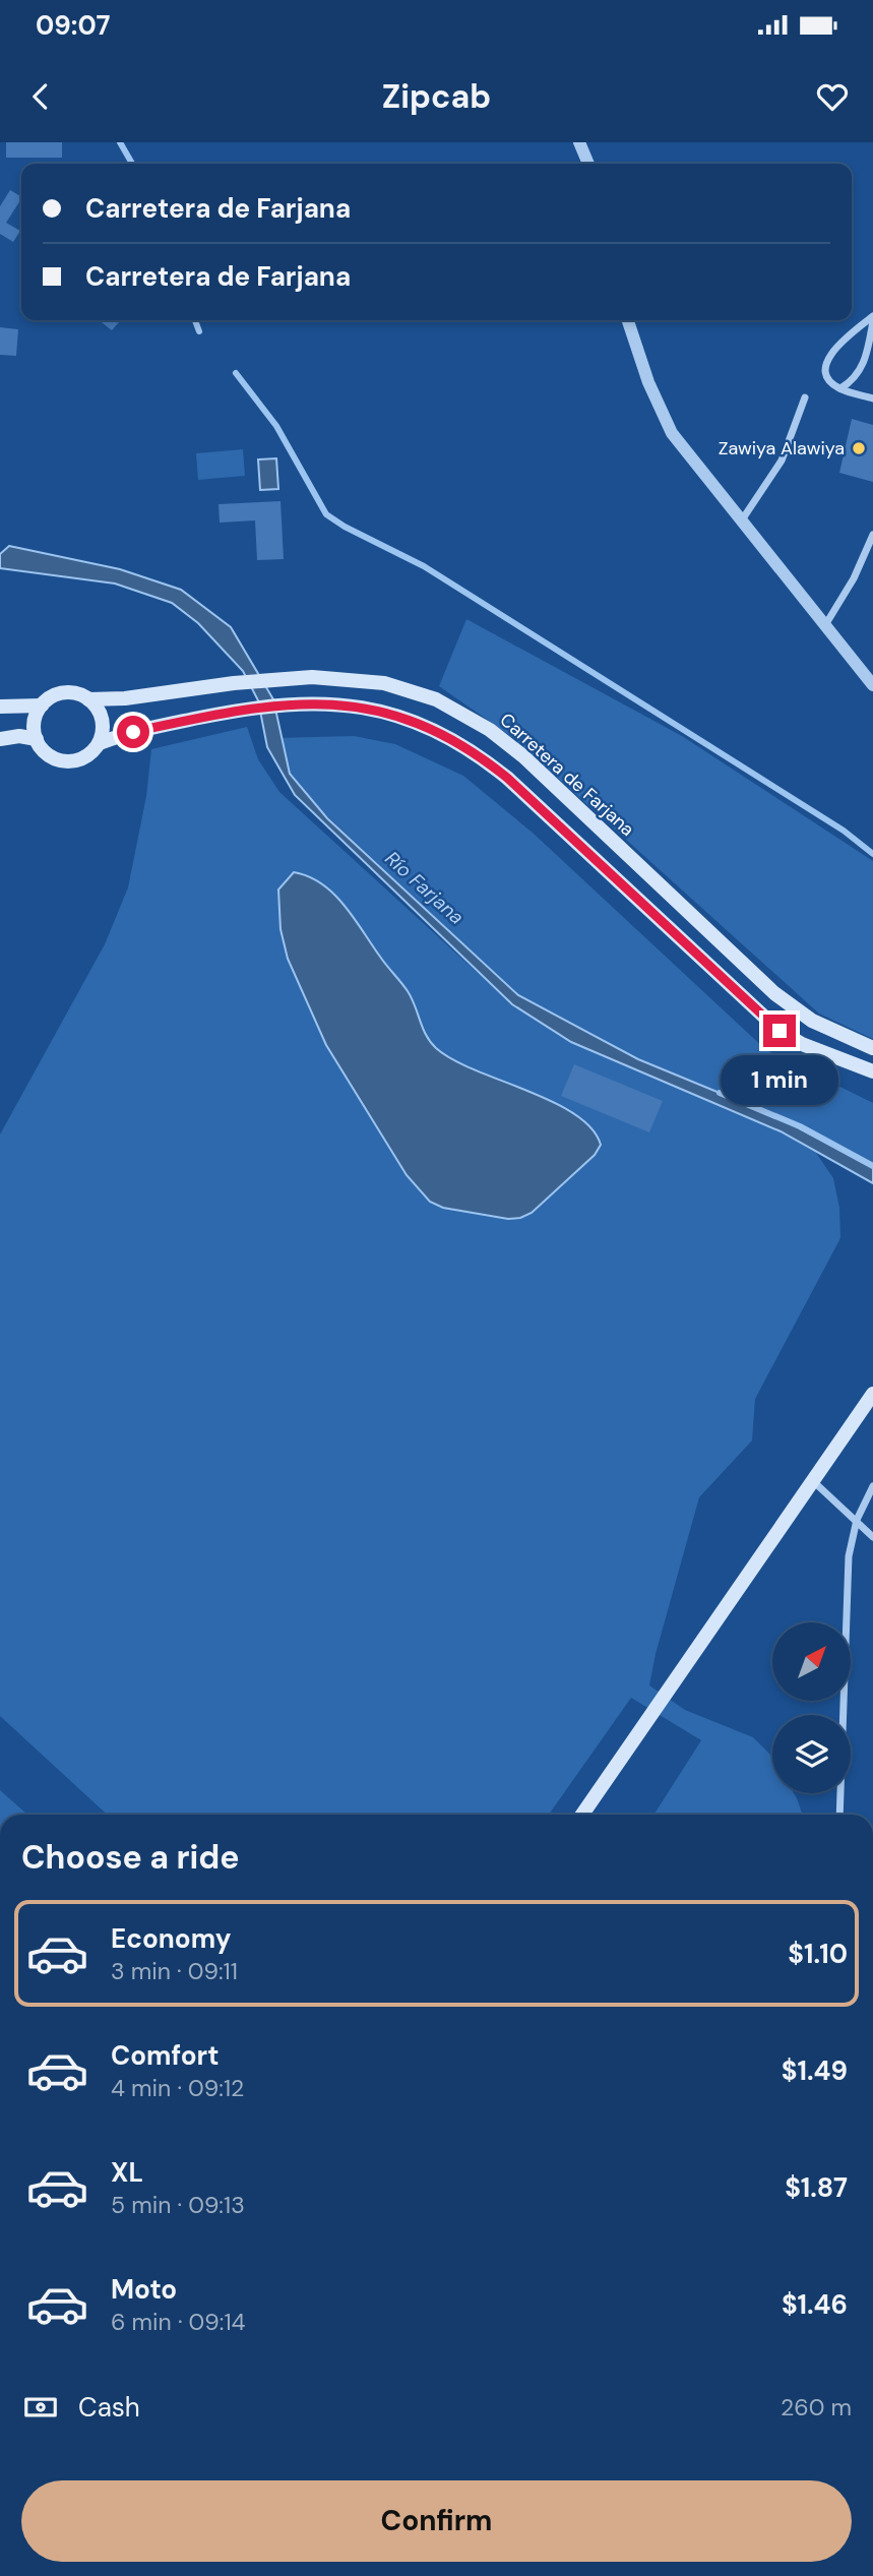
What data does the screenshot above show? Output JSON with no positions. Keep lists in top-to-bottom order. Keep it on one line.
{"streets":{"main road":["Carretera de Farjana"]},"water":["Río Farjana"],"places":["Zawiya Alawiya"],"north":"top right","page":{"status":"09:07","header":"Zipcab","banner":["Carretera de Farjana","Carretera de Farjana"],"bubble":"1 min","heading":"Choose a ride","list":[{"name":"Economy","note":"3 min · 09:11","value":"$1.10"},{"name":"Comfort","note":"4 min · 09:12","value":"$1.49"},{"name":"XL","note":"5 min · 09:13","value":"$1.87"},{"name":"Moto","note":"6 min · 09:14","value":"$1.46"}],"pay":["Cash","260 m"],"buttons":"Confirm"}}
